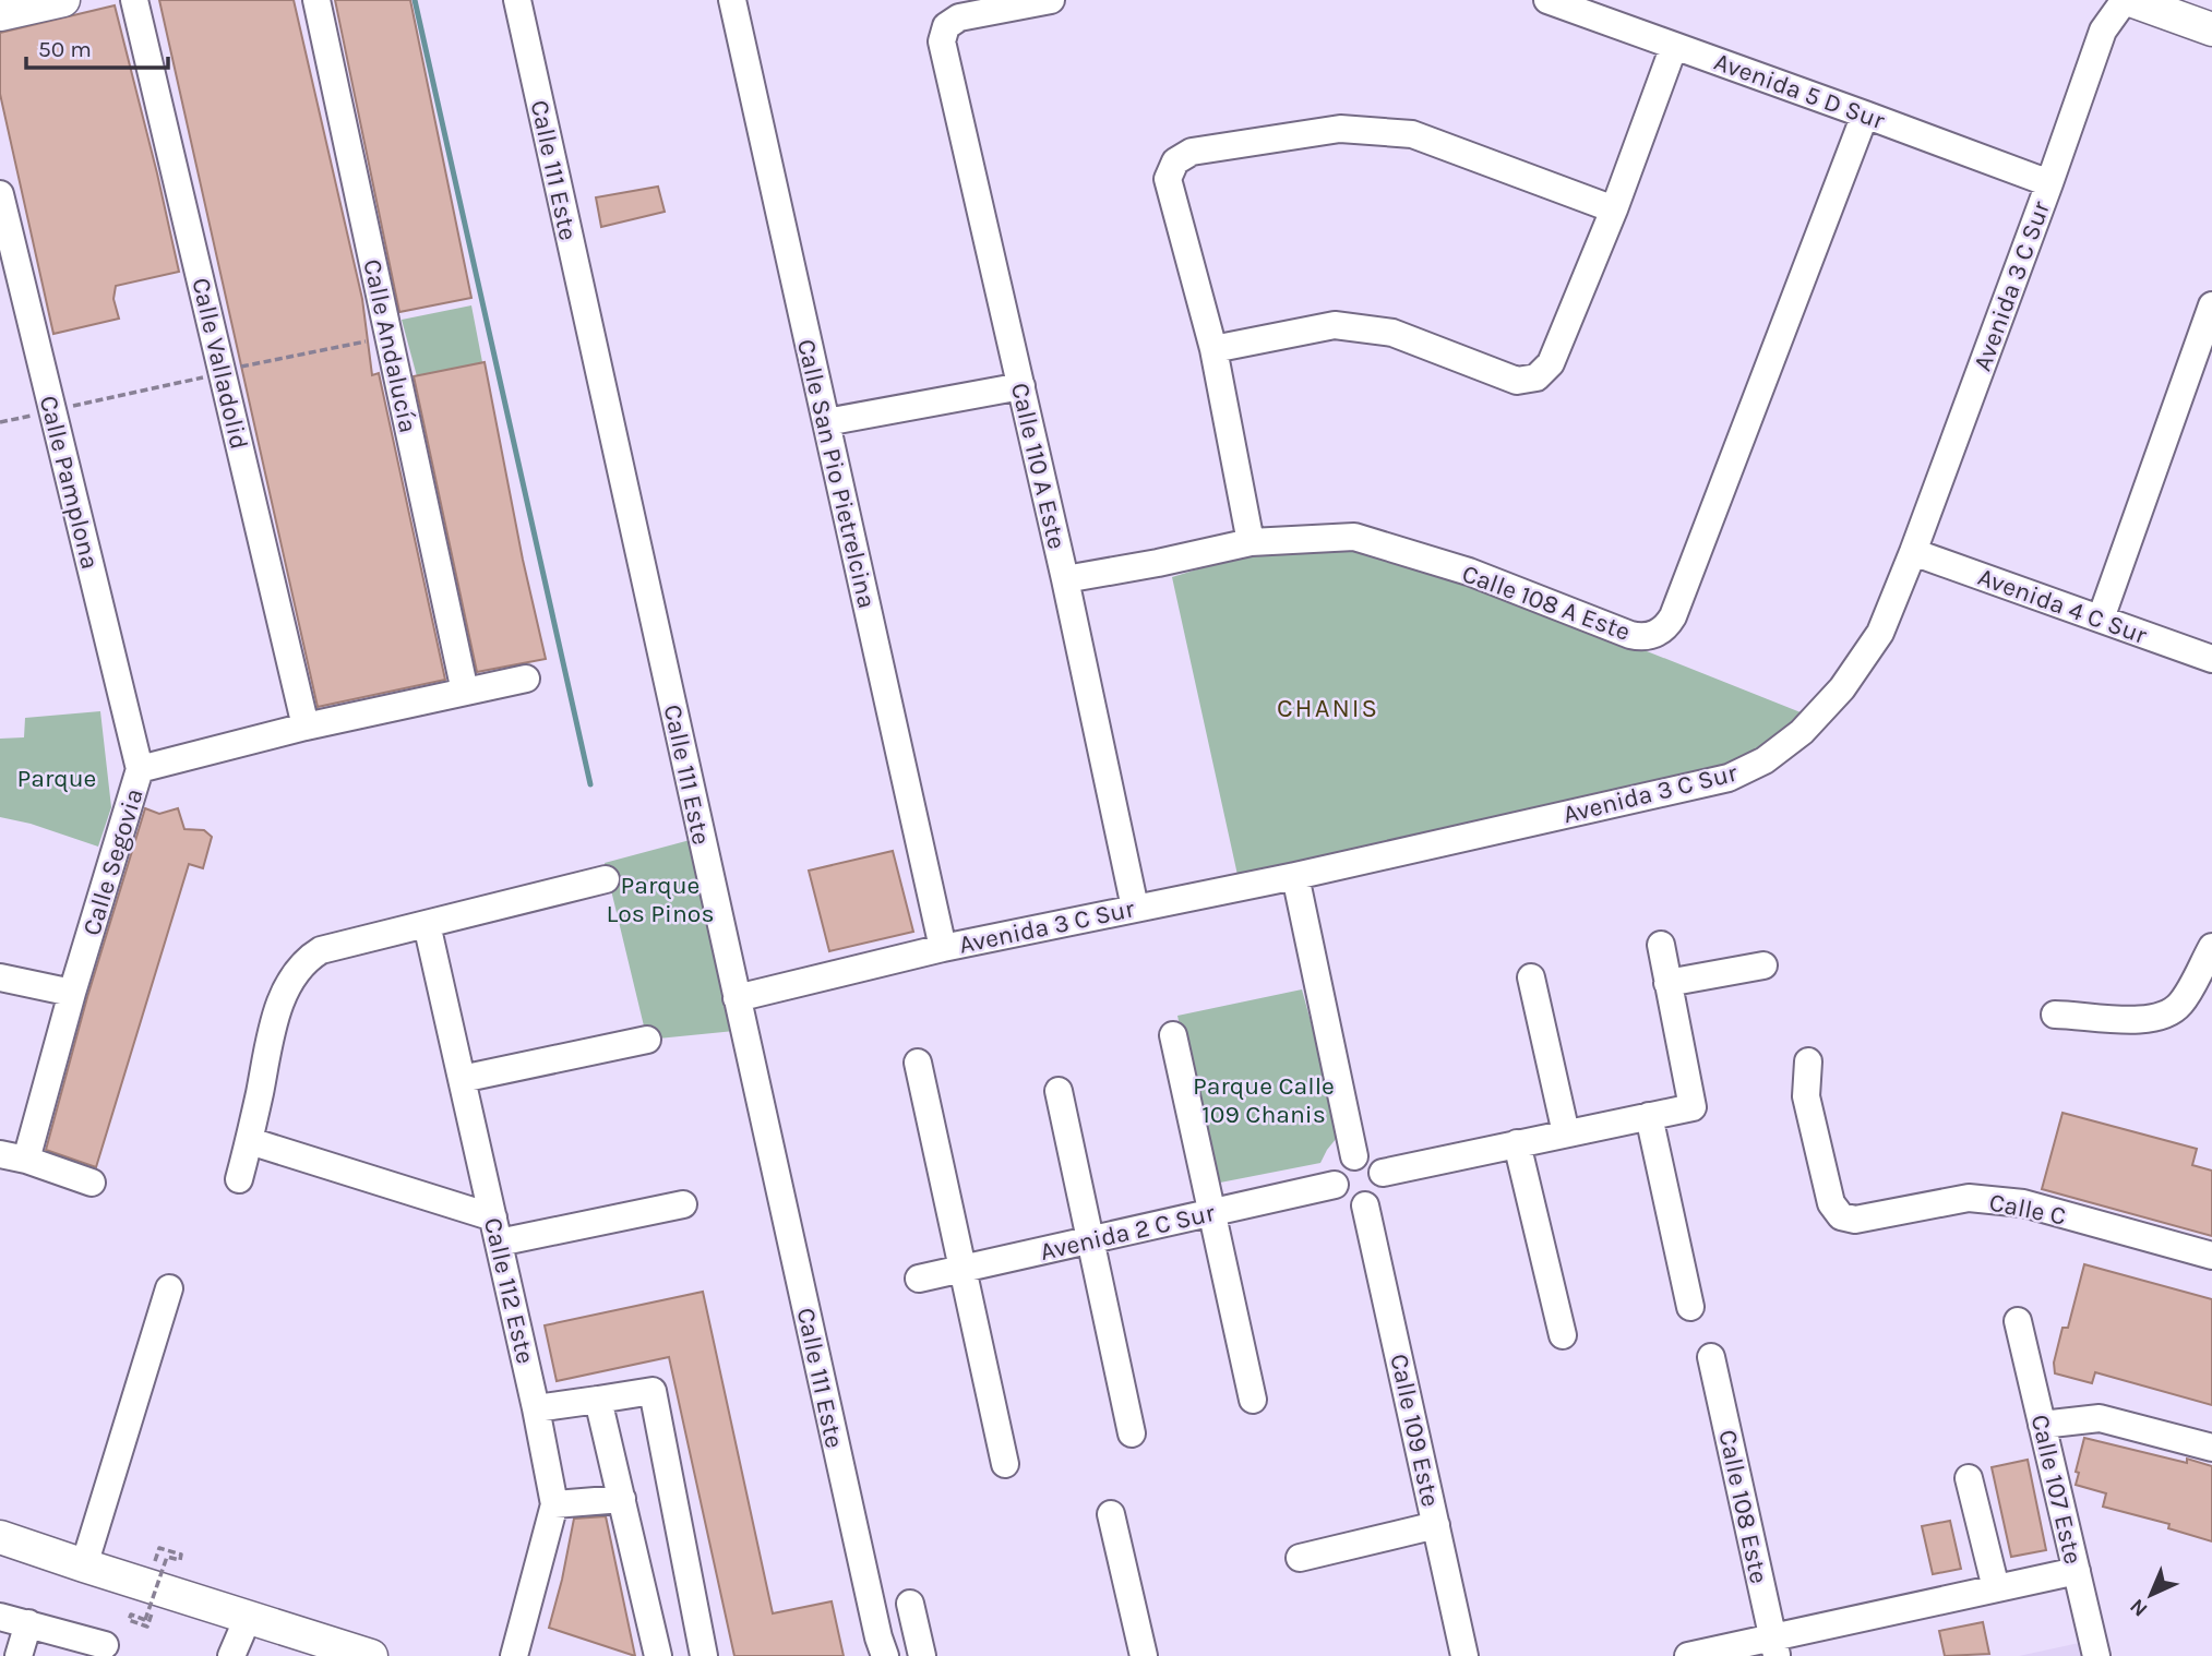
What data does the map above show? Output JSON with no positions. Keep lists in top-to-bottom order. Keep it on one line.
{"streets":{"street":["Avenida 5 D Sur","Calle 111 Este","Avenida 3 C Sur","Calle Andalucía","Calle Valladolid","Calle 110 A Este","Calle San Pio Pietrelcina","Calle Pamplona","Calle 108 A Este","Avenida 4 C Sur","Calle Segovia","Calle C","Avenida 2 C Sur","Calle 112 Este","Calle 109 Este","Calle 107 Este","Calle 108 Este"]},"crossings":[["Avenida 5 D Sur","Avenida 3 C Sur"],["Avenida 5 D Sur","Calle 108 A Este"],["Calle 111 Este","Avenida 3 C Sur"],["Avenida 3 C Sur","Calle 110 A Este"],["Avenida 3 C Sur","Calle San Pio Pietrelcina"],["Avenida 3 C Sur","Avenida 4 C Sur"],["Calle Andalucía","Calle Segovia"],["Calle Valladolid","Calle Segovia"],["Calle 110 A Este","Calle 108 A Este"],["Calle Pamplona","Calle Segovia"],["Avenida 2 C Sur","Calle 109 Este"]],"districts":["CHANIS"],"parks":["Parque","Parque Los Pinos","Parque Calle 109 Chanis"],"scale_bar":"50 m","north":"bottom left"}
